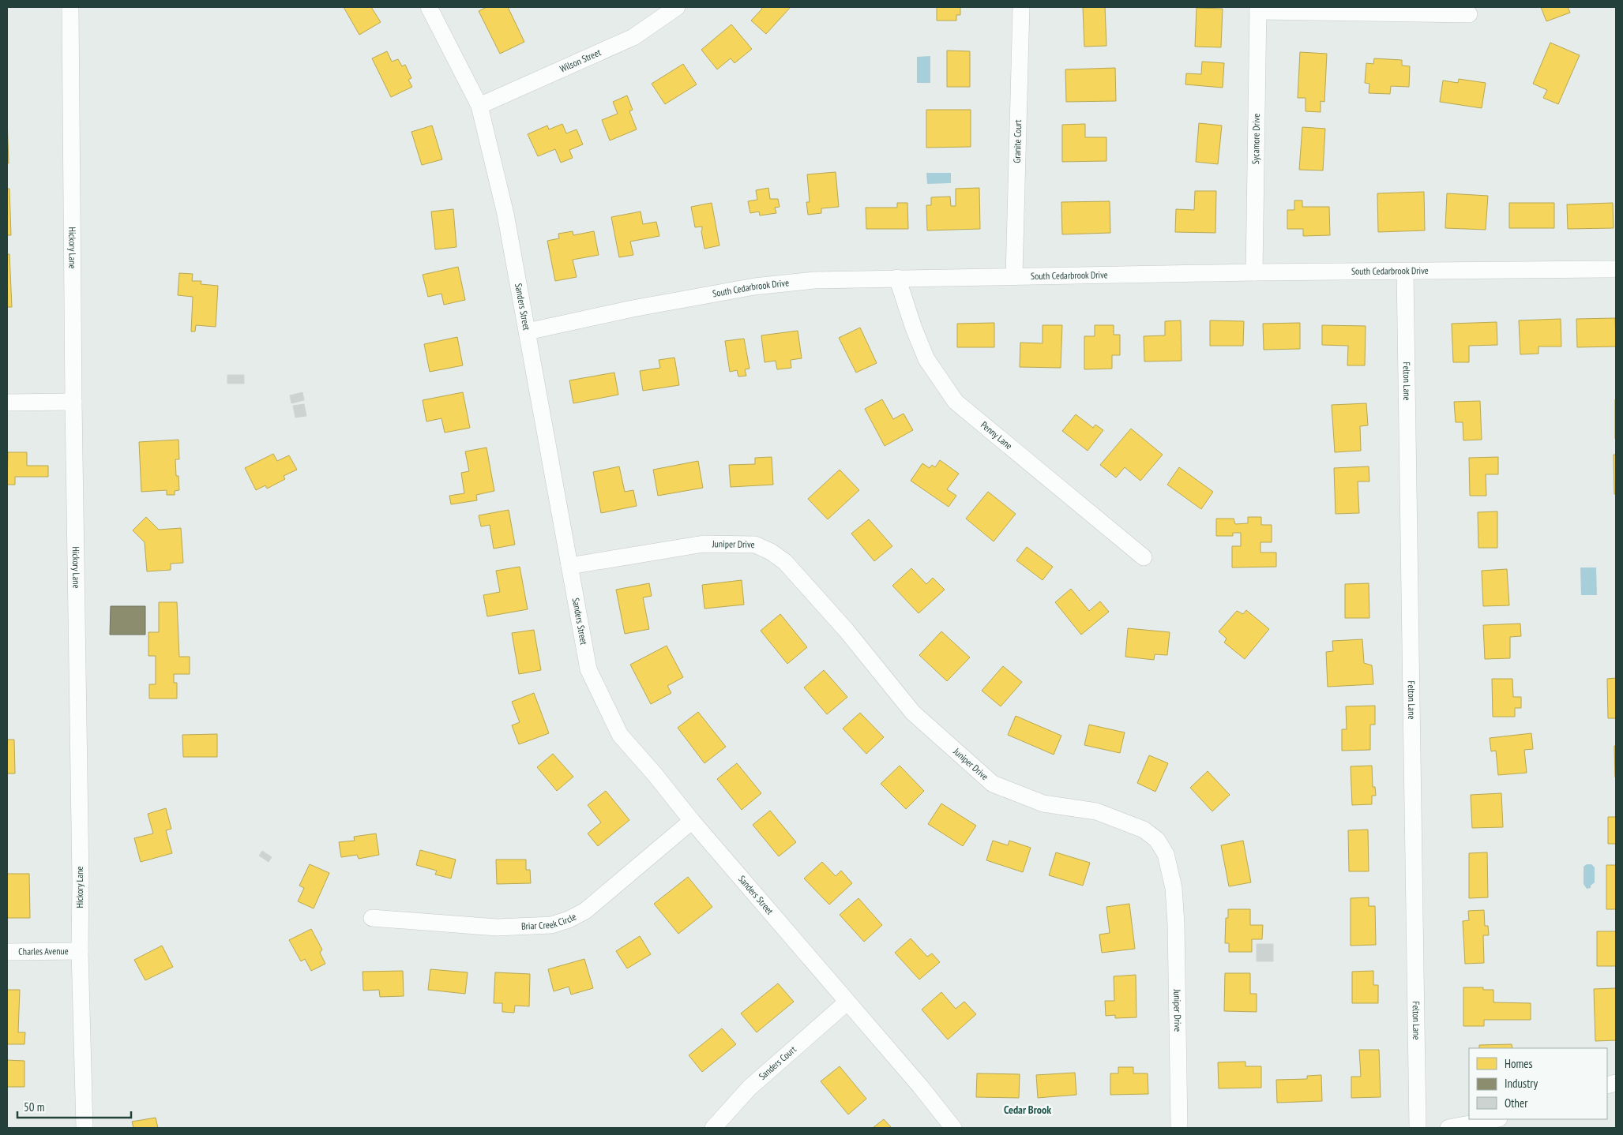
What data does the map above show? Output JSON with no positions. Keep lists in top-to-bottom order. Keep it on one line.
{"streets":{"street":["Wilson Street","Sycamore Drive","Granite Court","Hickory Lane","South Cedarbrook Drive","Sanders Street","Felton Lane","Penny Lane","Juniper Drive","Briar Creek Circle","Charles Avenue","Sanders Court"]},"crossings":[["Wilson Street","Sanders Street"],["Sycamore Drive","South Cedarbrook Drive"],["Granite Court","South Cedarbrook Drive"],["Hickory Lane","Charles Avenue"],["South Cedarbrook Drive","Sanders Street"],["South Cedarbrook Drive","Felton Lane"],["South Cedarbrook Drive","Penny Lane"],["Sanders Street","Juniper Drive"],["Sanders Street","Briar Creek Circle"],["Sanders Street","Sanders Court"]],"districts":["Cedar Brook"],"legend":["Homes","Industry","Other"],"scale_bar":"50 m"}
